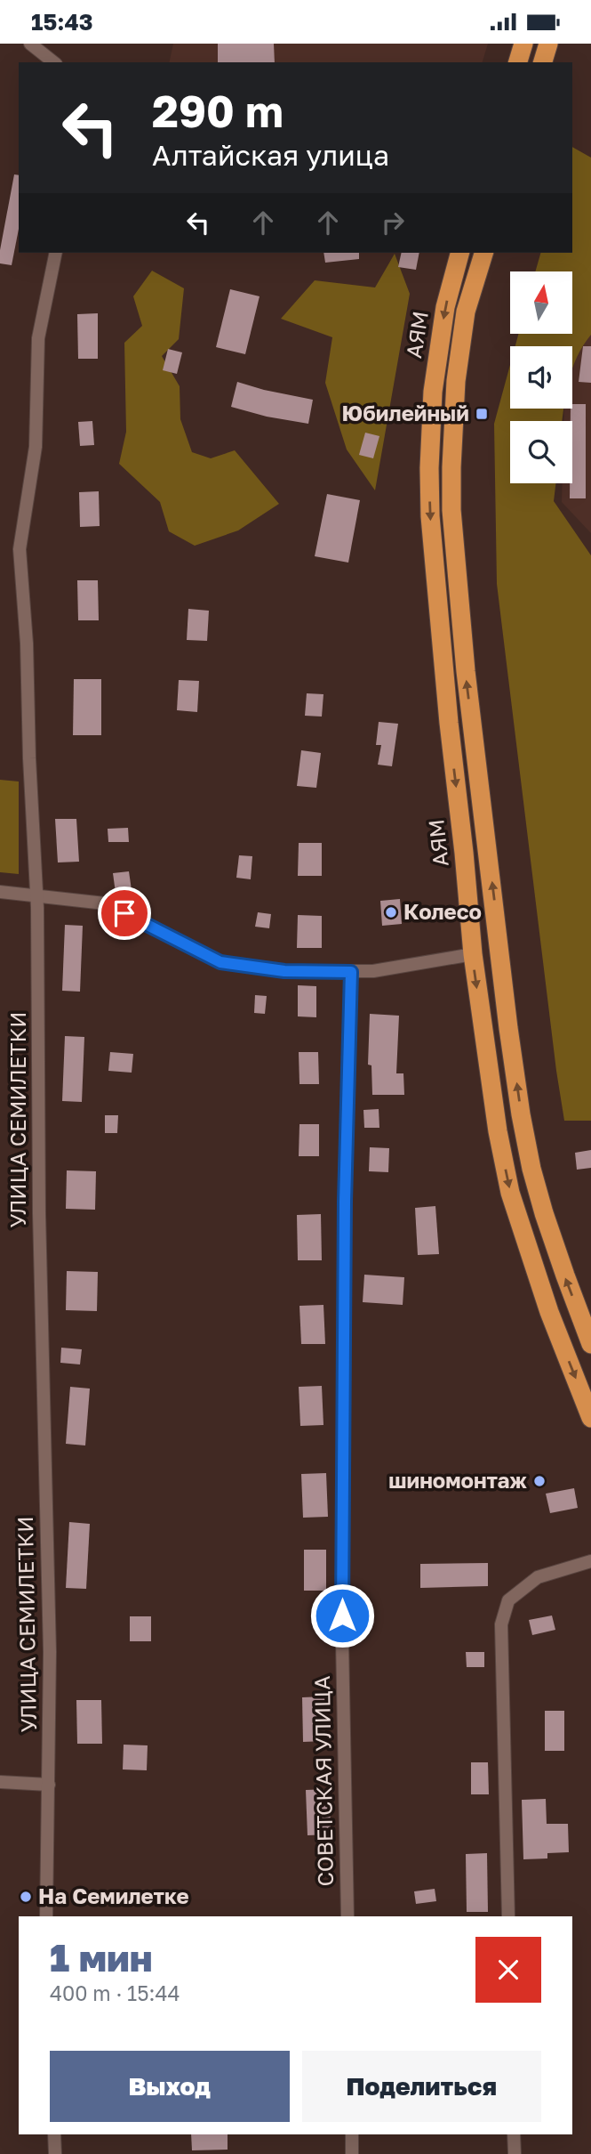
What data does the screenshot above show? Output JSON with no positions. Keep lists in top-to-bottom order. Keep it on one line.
{"streets":{"highway":["АЯМ"],"street":["УЛИЦА СЕМИЛЕТКИ","СОВЕТСКАЯ УЛИЦА"]},"places":{"transit":["Юбилейный"],"other":["Колесо","шиномонтаж","На Семилетке"]},"north":"top","page":{"status":"15:43","turn":["290 m","Алтайская улица"],"heading":["1 мин","400 m · 15:44"],"buttons":["Выход","Поделиться"]}}
